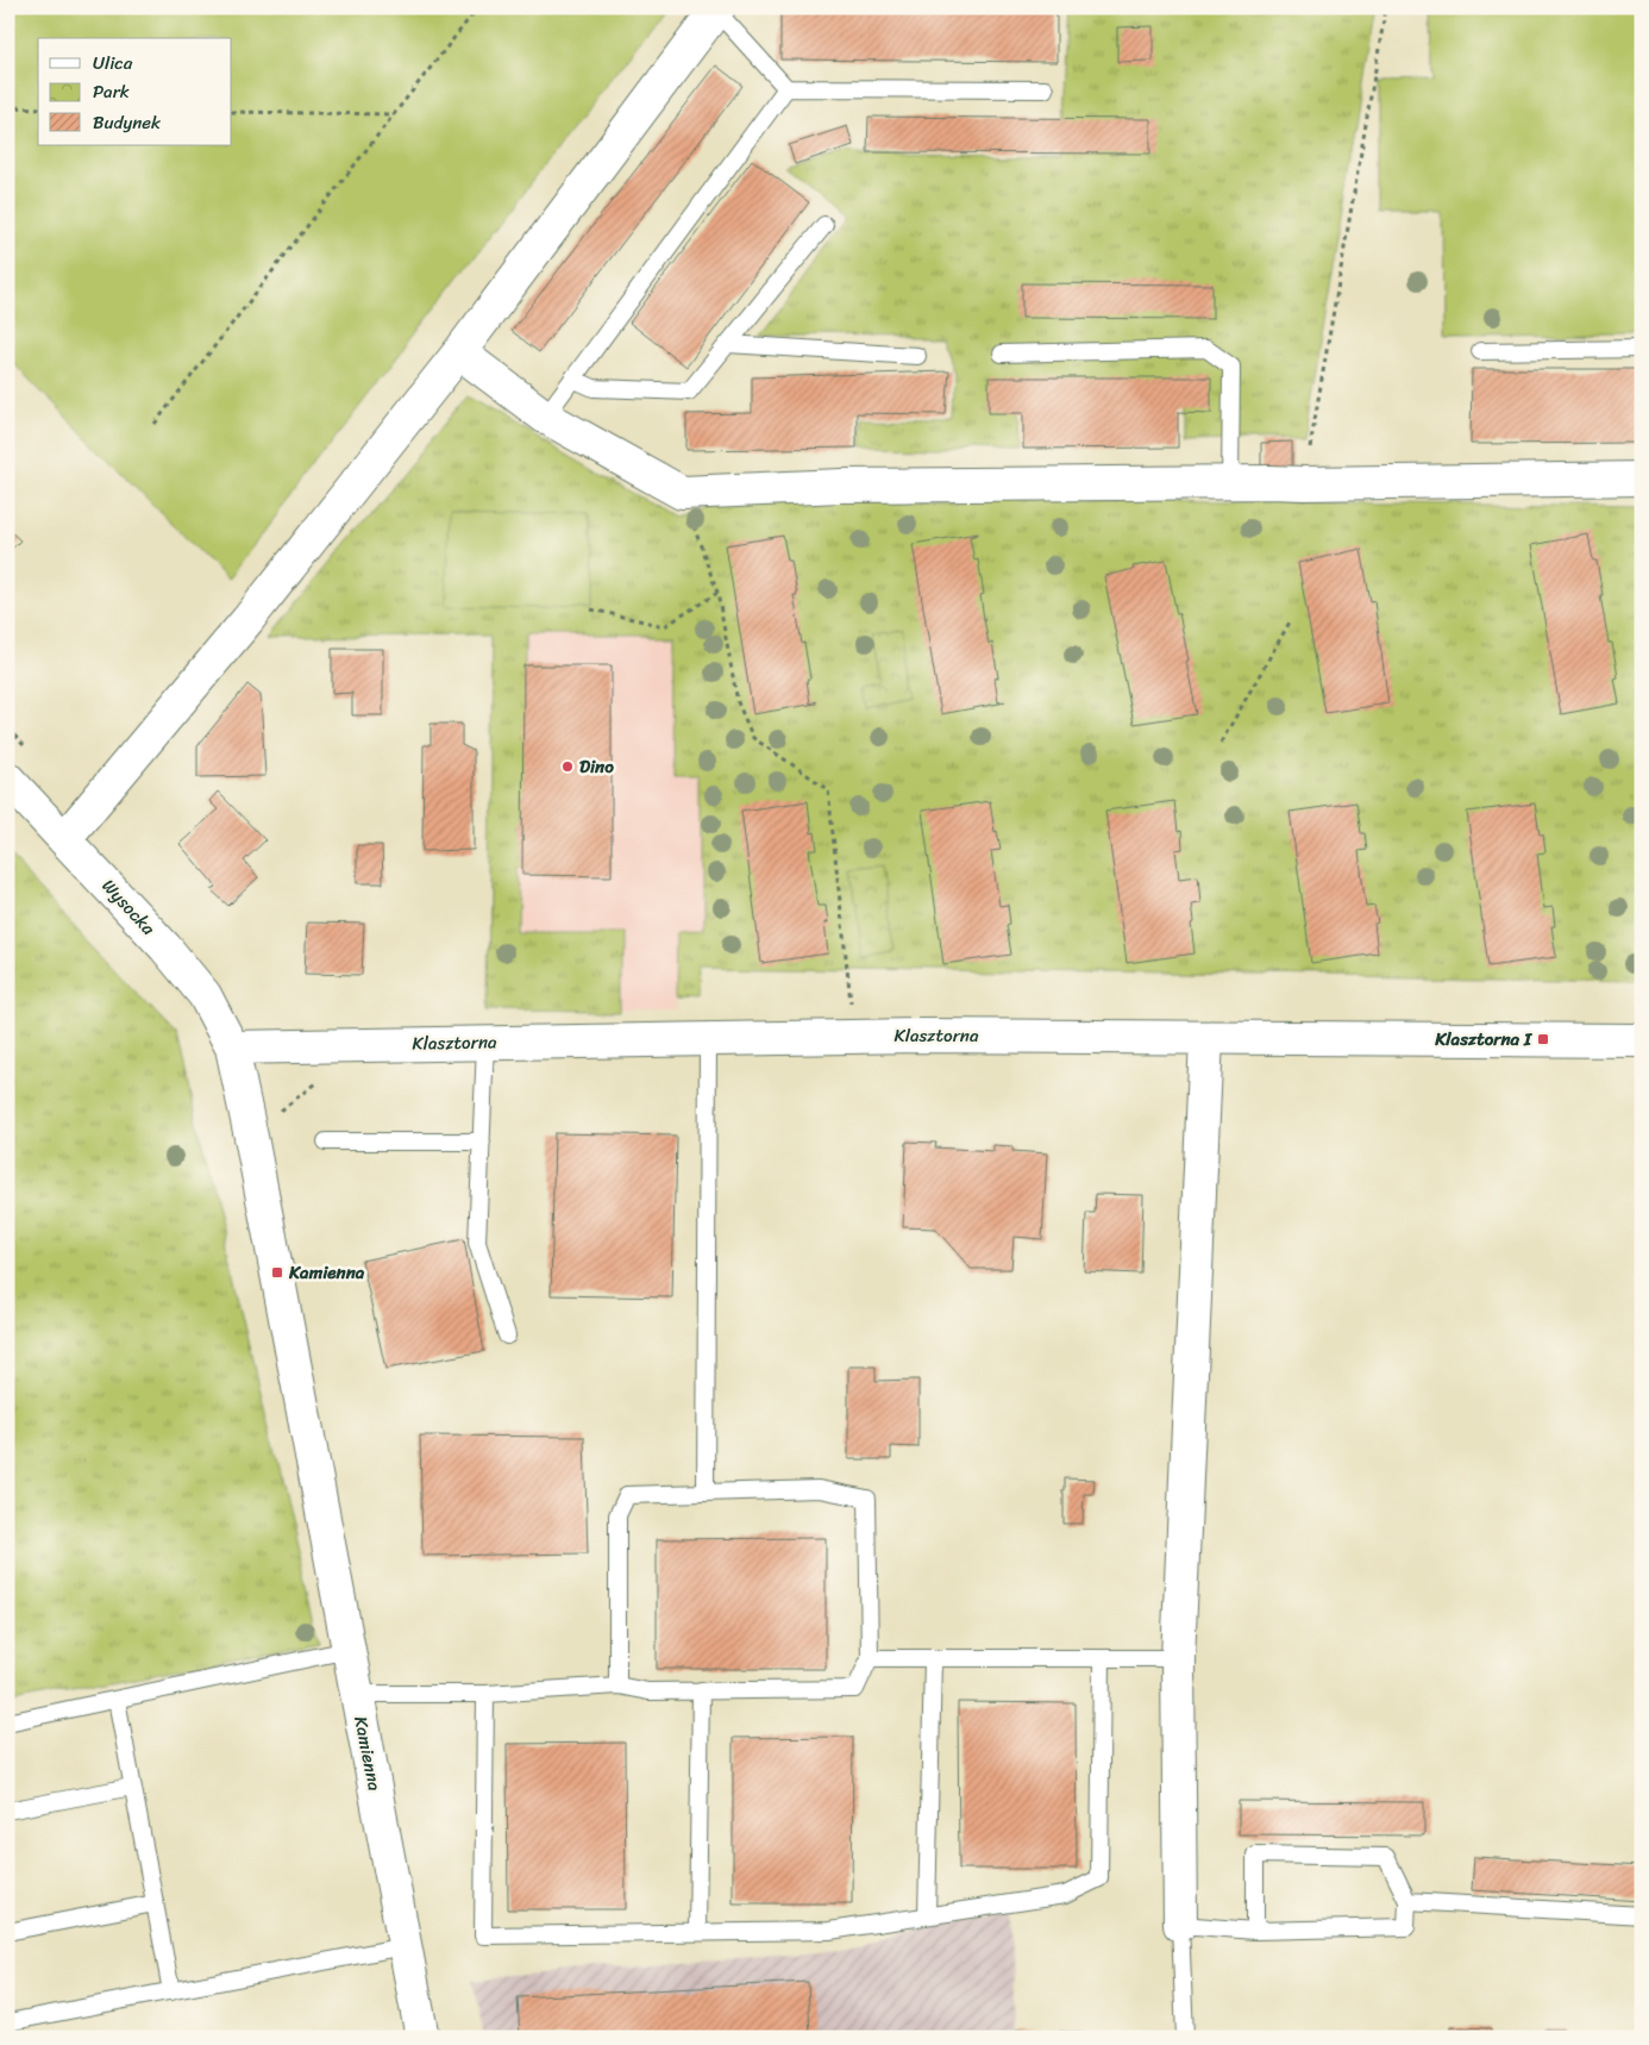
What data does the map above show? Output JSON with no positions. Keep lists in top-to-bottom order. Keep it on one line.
{"streets":{"street":["Wysocka","Klasztorna","Kamienna"]},"crossings":[["Wysocka","Klasztorna"],["Wysocka","Kamienna"],["Klasztorna","Kamienna"]],"places":{"other":["Dino"],"transit":["Klasztorna I","Kamienna"]},"legend":["Ulica","Park","Budynek"]}
